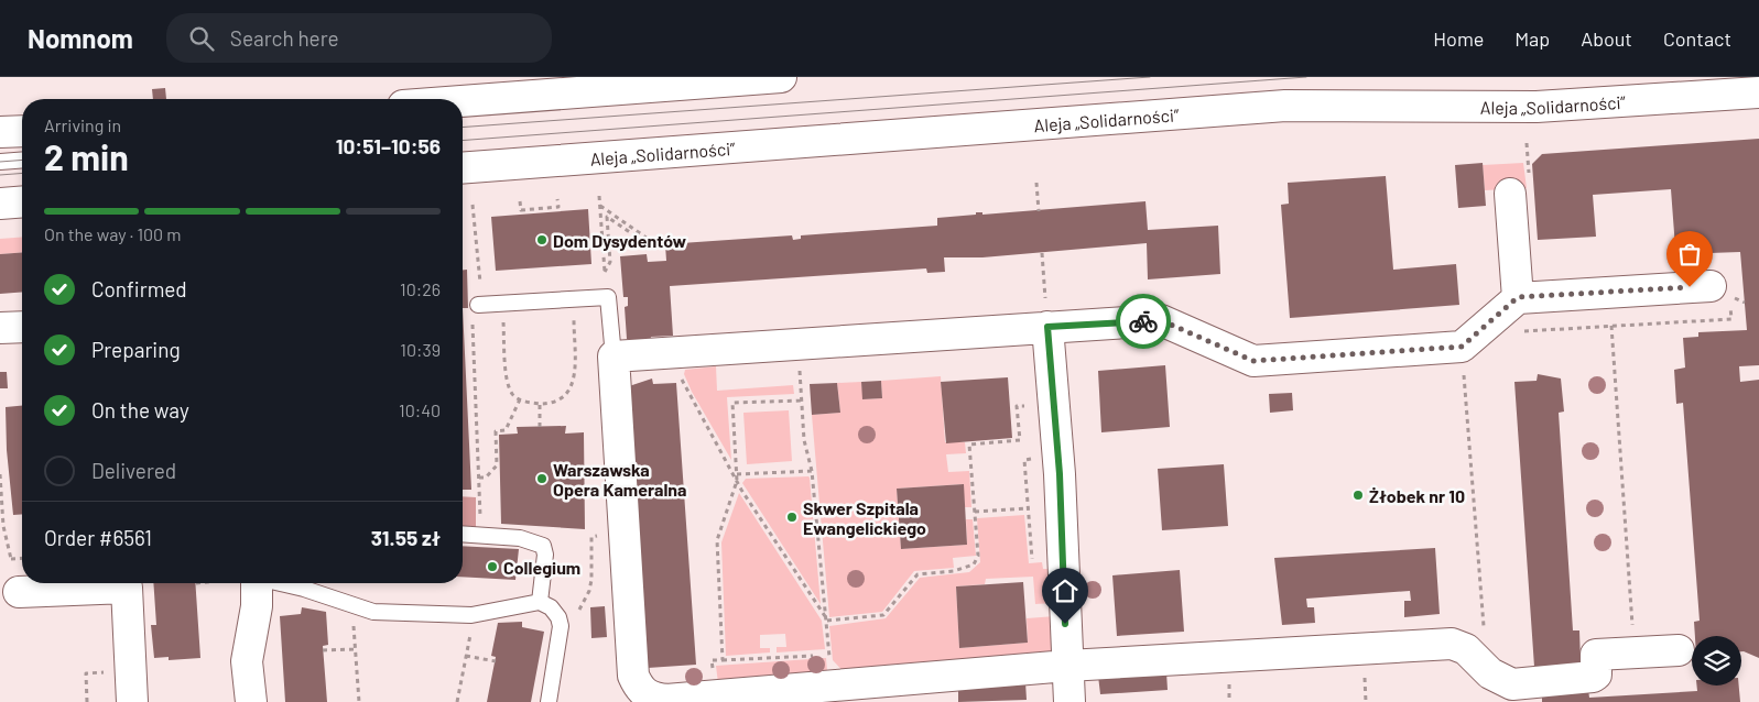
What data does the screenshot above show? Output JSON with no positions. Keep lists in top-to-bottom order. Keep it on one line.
{"streets":{"street":["Aleja „Solidarności”"]},"places":["Dom Dysydentów","Warszawska Opera Kameralna","Żłobek nr 10","Skwer Szpitala Ewangelickiego","Collegium"],"page":{"header":"Nomnom","search":"Search here","nav":["Home","Map","About","Contact"],"heading":["2 min","Arriving in","10:51–10:56"],"panel":["Order #6561","31.55 zł"],"bar":"On the way · 100 m","list":[["Confirmed","10:26"],["Preparing","10:39"],["On the way","10:40"],"Delivered"]}}
